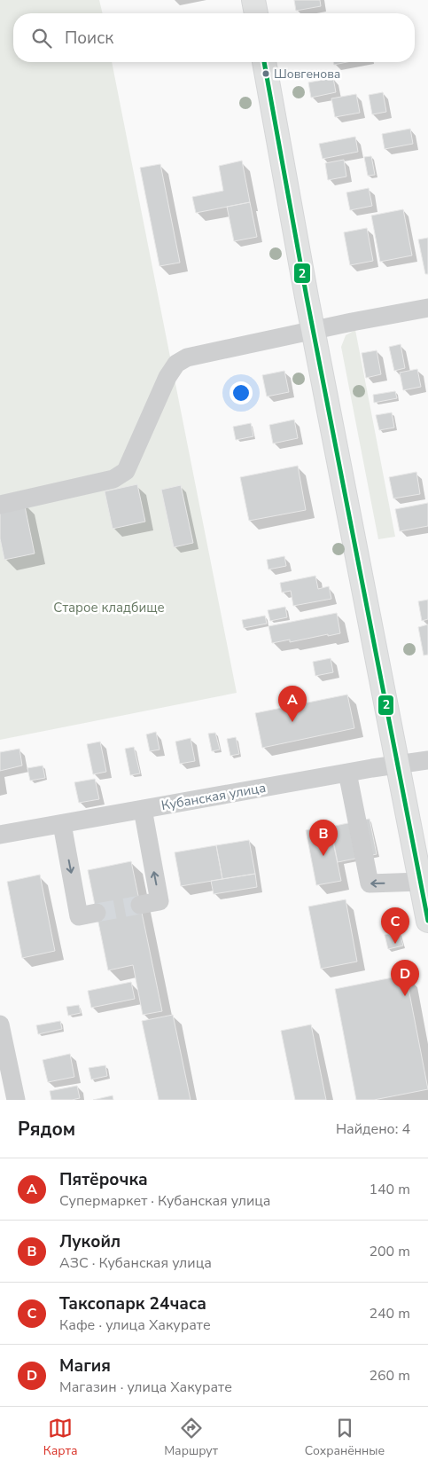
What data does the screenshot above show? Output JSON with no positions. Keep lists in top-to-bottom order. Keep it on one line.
{"streets":{"street":["Кубанская улица"]},"parks":["Старое кладбище"],"places":["Шовгенова"],"lines":["transit line 2"],"page":{"search":"Поиск","pins":["A","B","C","D"],"heading":["Рядом","Найдено: 4"],"list":[{"mark":"A","name":"Пятёрочка","note":"Супермаркет · Кубанская улица","value":"140 m"},{"mark":"B","name":"Лукойл","note":"АЗС · Кубанская улица","value":"200 m"},{"mark":"C","name":"Таксопарк 24часа","note":"Кафе · улица Хакурате","value":"240 m"},{"mark":"D","name":"Магия","note":"Магазин · улица Хакурате","value":"260 m"}],"nav":["Карта","Маршрут","Сохранённые"]}}
